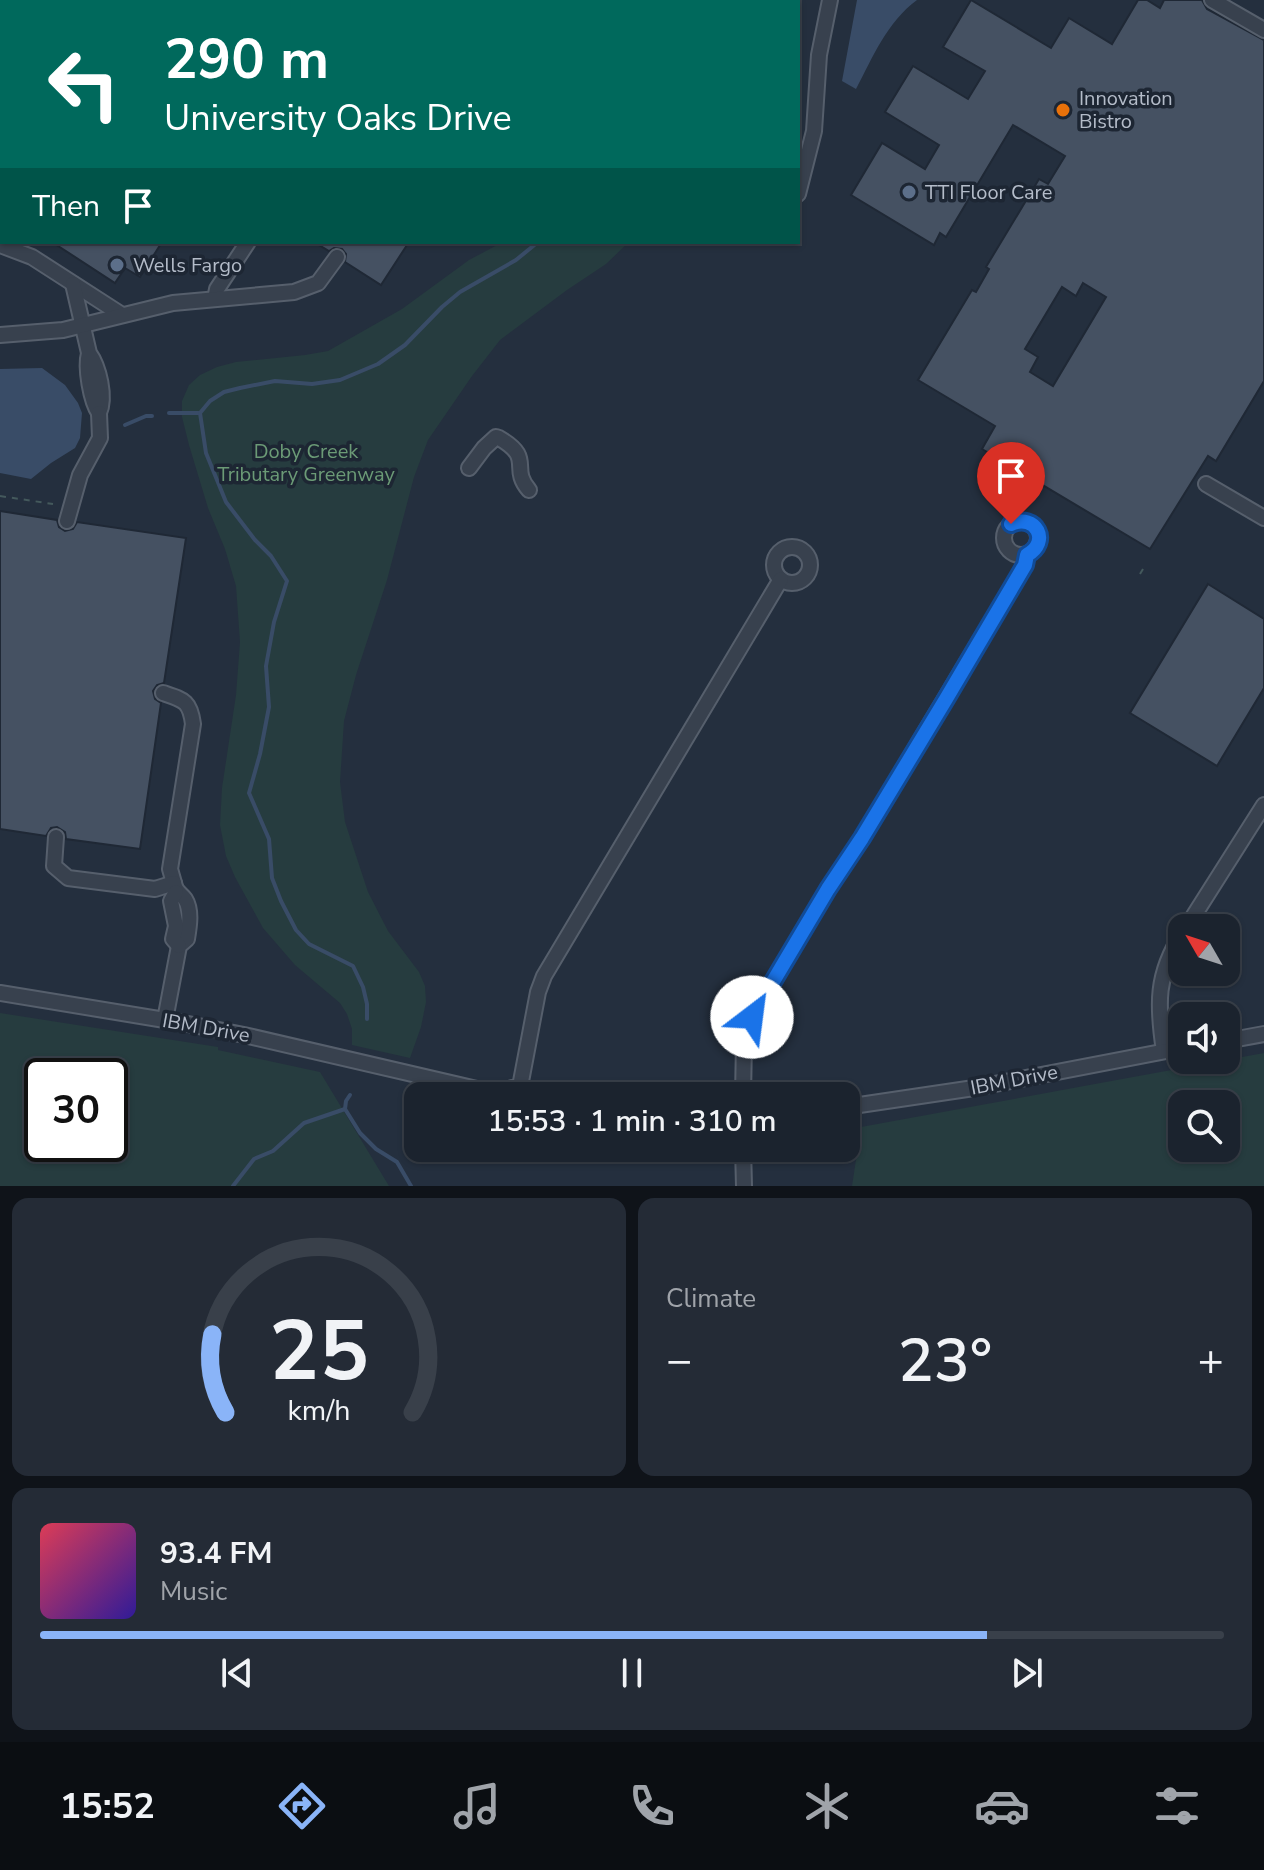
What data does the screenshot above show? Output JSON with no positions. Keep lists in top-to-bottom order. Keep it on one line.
{"streets":{"street":["IBM Drive"]},"parks":["Doby Creek Tributary Greenway"],"places":["Innovation Bistro","TTI Floor Care","Wells Fargo"],"north":"top left","page":{"turn":["290 m","University Oaks Drive"],"then":"Then","limit":"30","trip":"15:53 · 1 min · 310 m","tile":"Climate","heat":["−","23°","+"],"song":["93.4 FM","Music"],"tabs":"15:52","gauge":["25","km/h"]}}
